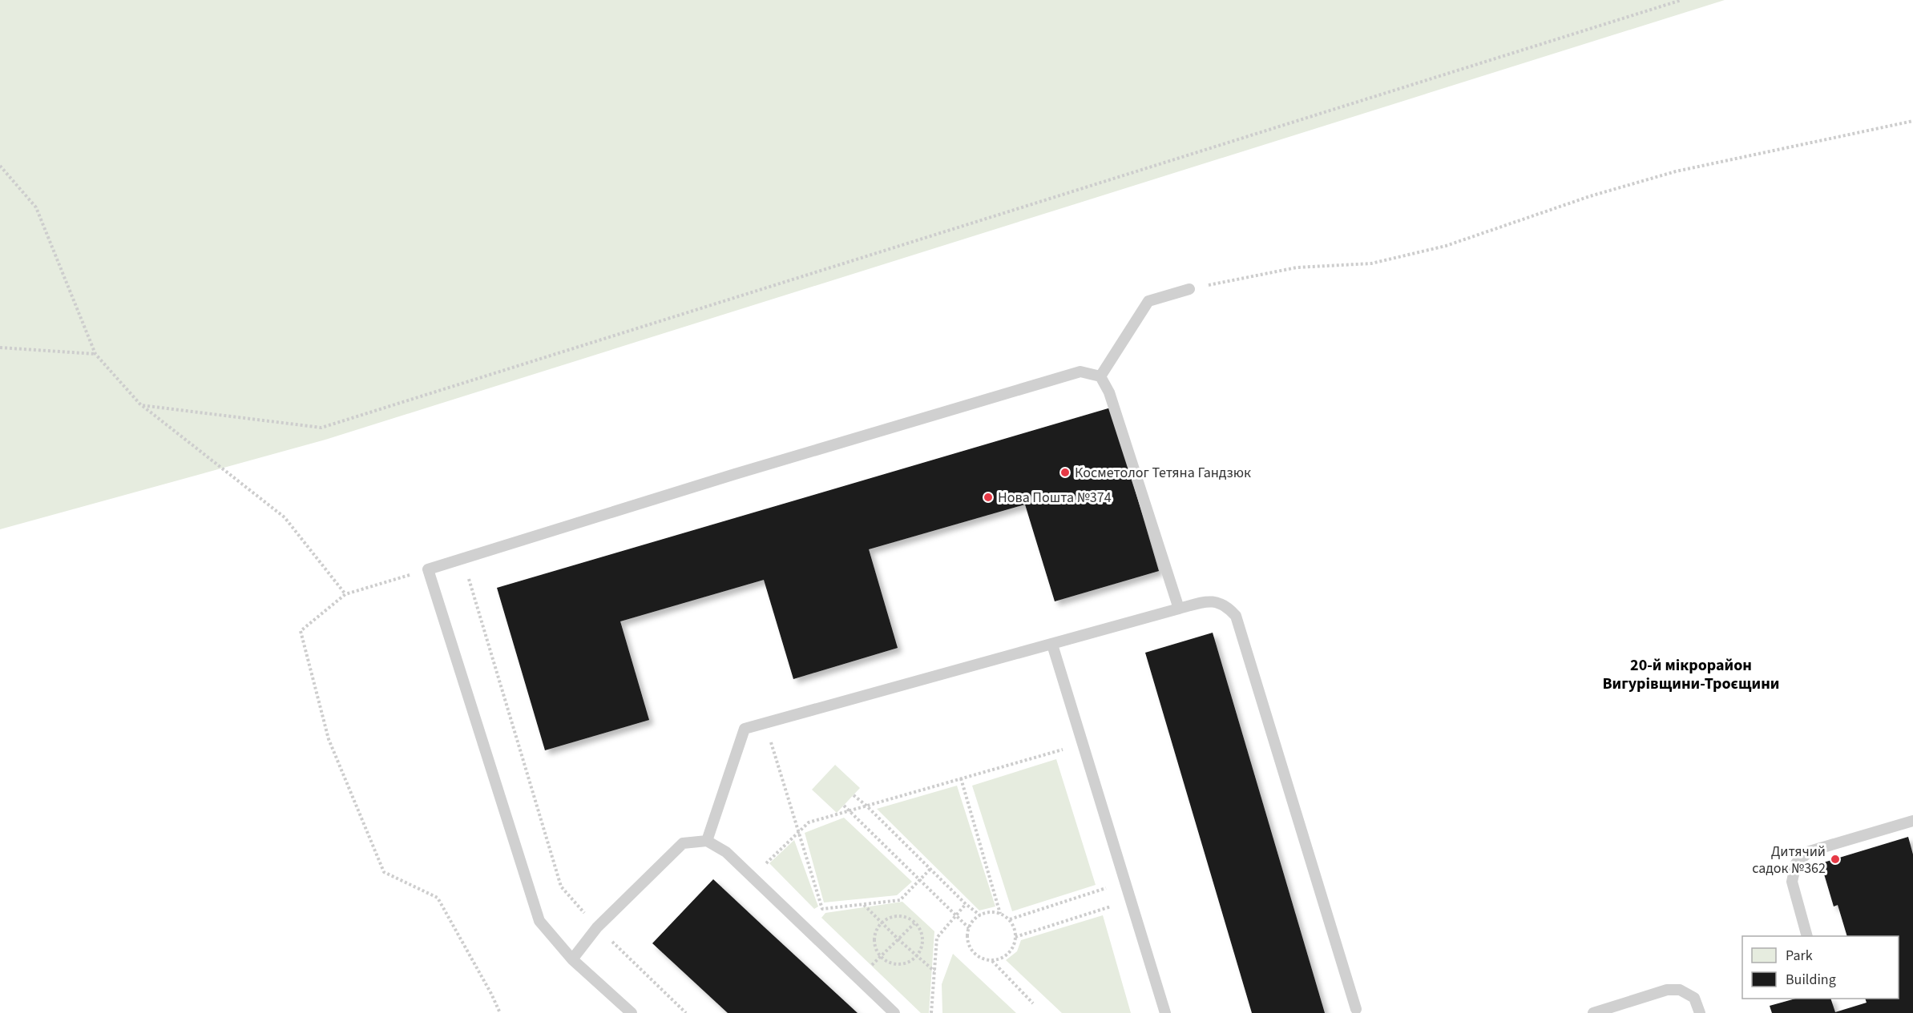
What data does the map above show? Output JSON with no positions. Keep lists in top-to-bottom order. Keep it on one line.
{"districts":["20-й мікрорайон Вигурівщини-Троєщини"],"places":["Косметолог Тетяна Гандзюк","Нова Пошта №374","Дитячий садок №362"],"legend":["Park","Building"]}
